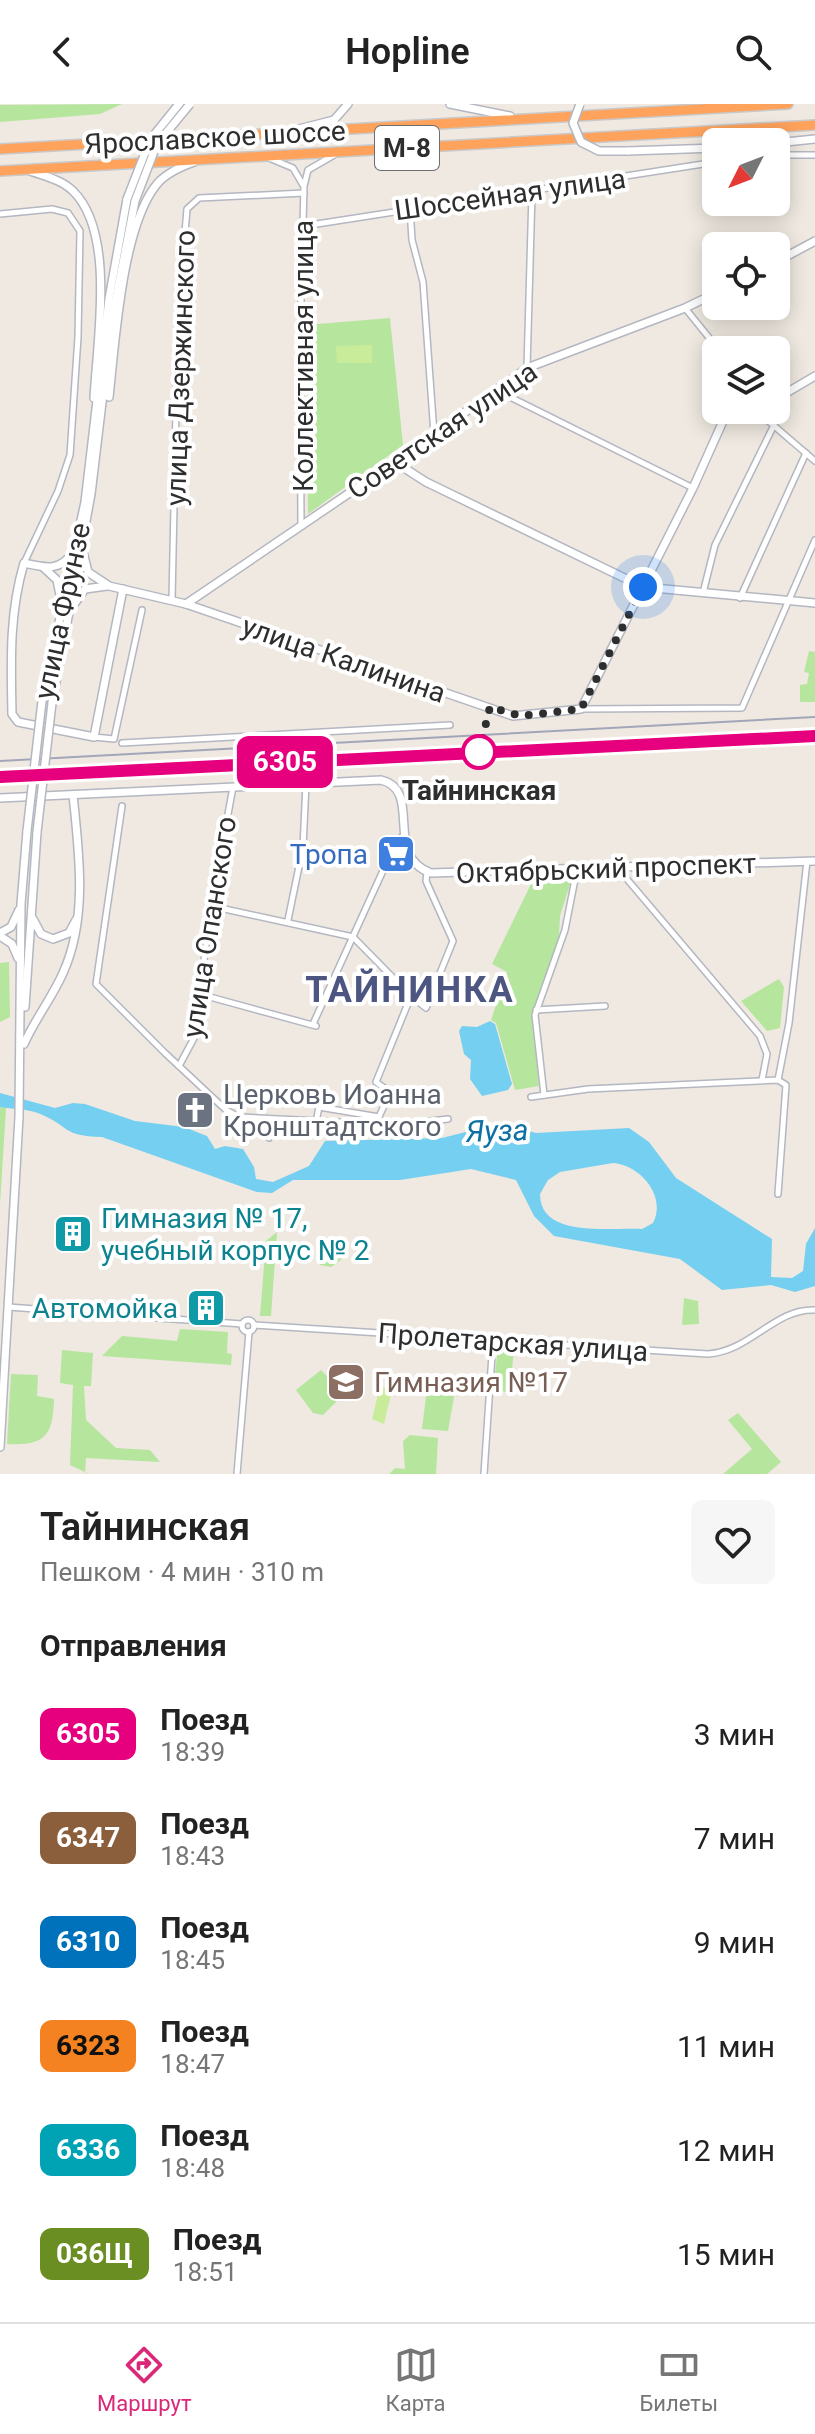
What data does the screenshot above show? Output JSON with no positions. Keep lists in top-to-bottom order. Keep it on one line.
{"streets":{"highway":["Ярославское шоссе","М-8"],"main road":["Советская улица","улица Фрунзе","улица Калинина","Октябрьский проспект"],"street":["Шоссейная улица","Коллективная улица","улица Дзержинского","улица Опанского","Пролетарская улица"]},"crossings":[["Ярославское шоссе","Коллективная улица"],["Шоссейная улица","Коллективная улица"],["Коллективная улица","улица Дзержинского"],["Коллективная улица","Советская улица"],["улица Дзержинского","улица Калинина"],["Советская улица","улица Калинина"]],"districts":["ТАЙНИНКА"],"water":["Яуза"],"places":{"other":["Тайнинская"],"supermarket":["Тропа"],"church":["Церковь Иоанна Кронштадтского"],"building":["Гимназия № 17, учебный корпус № 2","Автомойка"],"school or university":["Гимназия №17"]},"north":"bottom left","page":{"header":"Hopline","on_map":"6305","heading":[["Тайнинская","Пешком · 4 мин · 310 m"],"Отправления"],"list":[{"mark":"6305","name":"Поезд","note":"18:39","value":"3 мин"},{"mark":"6347","name":"Поезд","note":"18:43","value":"7 мин"},{"mark":"6310","name":"Поезд","note":"18:45","value":"9 мин"},{"mark":"6323","name":"Поезд","note":"18:47","value":"11 мин"},{"mark":"6336","name":"Поезд","note":"18:48","value":"12 мин"},{"mark":"036Щ","name":"Поезд","note":"18:51","value":"15 мин"}],"tabs":["Маршрут","Карта","Билеты"]}}
